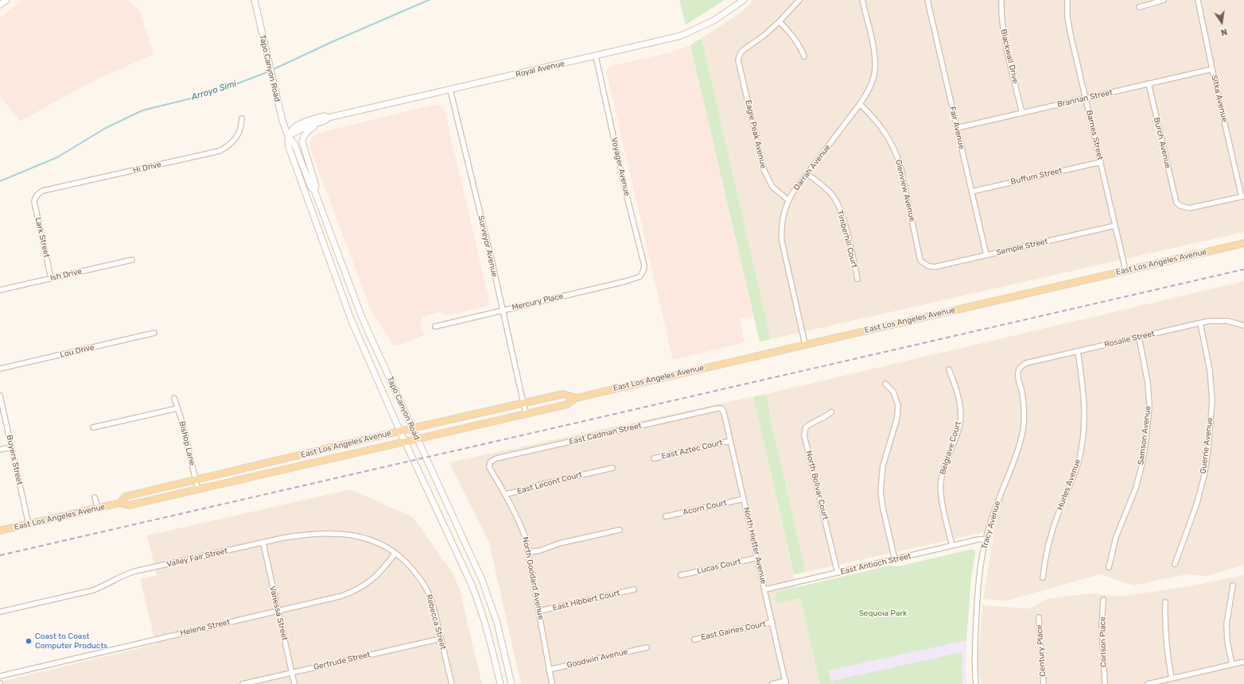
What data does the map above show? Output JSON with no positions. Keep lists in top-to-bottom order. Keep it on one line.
{"streets":{"main road":["Tapo Canyon Road","Royal Avenue","East Los Angeles Avenue"],"street":["Blackwall Drive","Brannan Street","Sitka Avenue","Fair Avenue","Eagle Peak Avenue","Barnes Street","Burch Avenue","Voyager Avenue","Hi Drive","Darrah Avenue","Buffum Street","Glenview Avenue","Lark Street","Timberhill Court","Surveyor Avenue","Semple Street","Ish Drive","Mercury Place","Rosalie Street","Lou Drive","East Cadman Street","Samson Avenue","Bishop Lane","Guerne Avenue","Belgrave Court","East Aztec Court","Buyers Street","East Lecont Court","Hurles Avenue","North Bolivar Court","Acorn Court","Tracy Avenue","North Hietter Avenue","Valley Fair Street","East Antioch Street","Lucas Court","North Goodard Avenue","East Hibbert Court","Vanessa Street","Rebecca Street","Helene Street","East Gaines Court","Corlson Place","Century Place","Goodwin Avenue","Gertrude Street"]},"crossings":[["Blackwall Drive","Brannan Street"],["Tapo Canyon Road","Royal Avenue"],["Tapo Canyon Road","East Los Angeles Avenue"],["Royal Avenue","Voyager Avenue"],["Royal Avenue","Surveyor Avenue"],["Brannan Street","Sitka Avenue"],["Brannan Street","Fair Avenue"],["Brannan Street","Barnes Street"],["Brannan Street","Burch Avenue"],["Sitka Avenue","Burch Avenue"],["Fair Avenue","Buffum Street"],["Fair Avenue","Semple Street"],["Eagle Peak Avenue","Darrah Avenue"],["Barnes Street","Buffum Street"],["Barnes Street","Semple Street"],["Barnes Street","East Los Angeles Avenue"],["Voyager Avenue","Mercury Place"],["Hi Drive","Lark Street"],["Darrah Avenue","Glenview Avenue"],["Darrah Avenue","Timberhill Court"],["Darrah Avenue","East Los Angeles Avenue"],["Glenview Avenue","Semple Street"],["Lark Street","Ish Drive"],["Surveyor Avenue","East Los Angeles Avenue"],["Surveyor Avenue","Mercury Place"],["East Los Angeles Avenue","Bishop Lane"],["East Los Angeles Avenue","Buyers Street"],["Rosalie Street","Samson Avenue"],["Rosalie Street","Guerne Avenue"],["Rosalie Street","Hurles Avenue"],["Rosalie Street","Tracy Avenue"],["East Cadman Street","North Hietter Avenue"],["East Cadman Street","North Goodard Avenue"],["Belgrave Court","East Antioch Street"],["East Aztec Court","North Hietter Avenue"],["East Lecont Court","North Goodard Avenue"],["North Bolivar Court","East Antioch Street"],["Acorn Court","North Hietter Avenue"],["Tracy Avenue","East Antioch Street"],["North Hietter Avenue","East Antioch Street"],["North Hietter Avenue","Lucas Court"],["North Hietter Avenue","East Gaines Court"],["Valley Fair Street","Vanessa Street"],["Valley Fair Street","Rebecca Street"],["Valley Fair Street","Helene Street"],["North Goodard Avenue","East Hibbert Court"],["North Goodard Avenue","Goodwin Avenue"],["Vanessa Street","Helene Street"],["Vanessa Street","Gertrude Street"],["Rebecca Street","Helene Street"],["Rebecca Street","Gertrude Street"]],"water":["Arroyo Simi"],"parks":["Sequoia Park"],"places":["Coast to Coast Computer Products"],"north":"bottom"}
